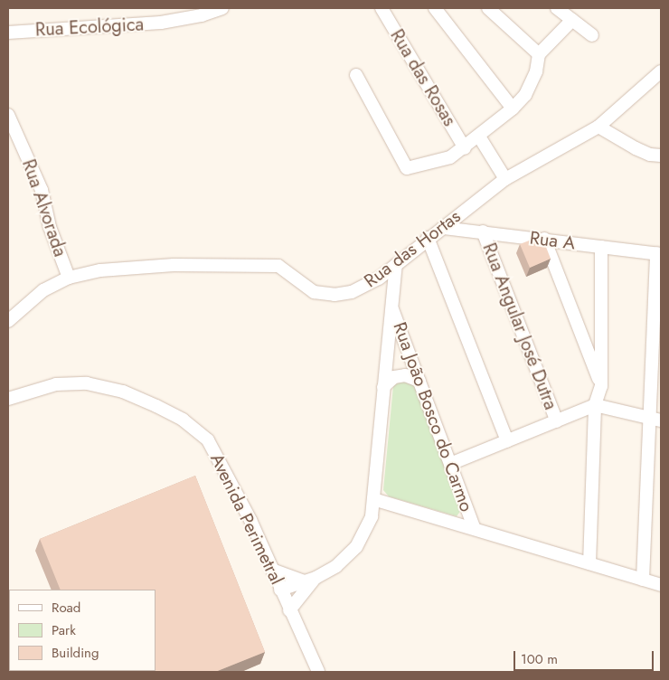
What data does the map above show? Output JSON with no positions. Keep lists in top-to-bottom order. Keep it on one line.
{"streets":{"street":["Rua Ecológica","Rua das Rosas","Rua Alvorada","Rua A","Rua das Hortas","Rua Angular José Dutra","Rua João Bosco do Carmo","Avenida Perimetral"]},"crossings":[["Rua Alvorada","Rua das Hortas"],["Rua A","Rua das Hortas"],["Rua A","Rua Angular José Dutra"]],"legend":["Road","Park","Building"],"scale_bar":"100 m"}
